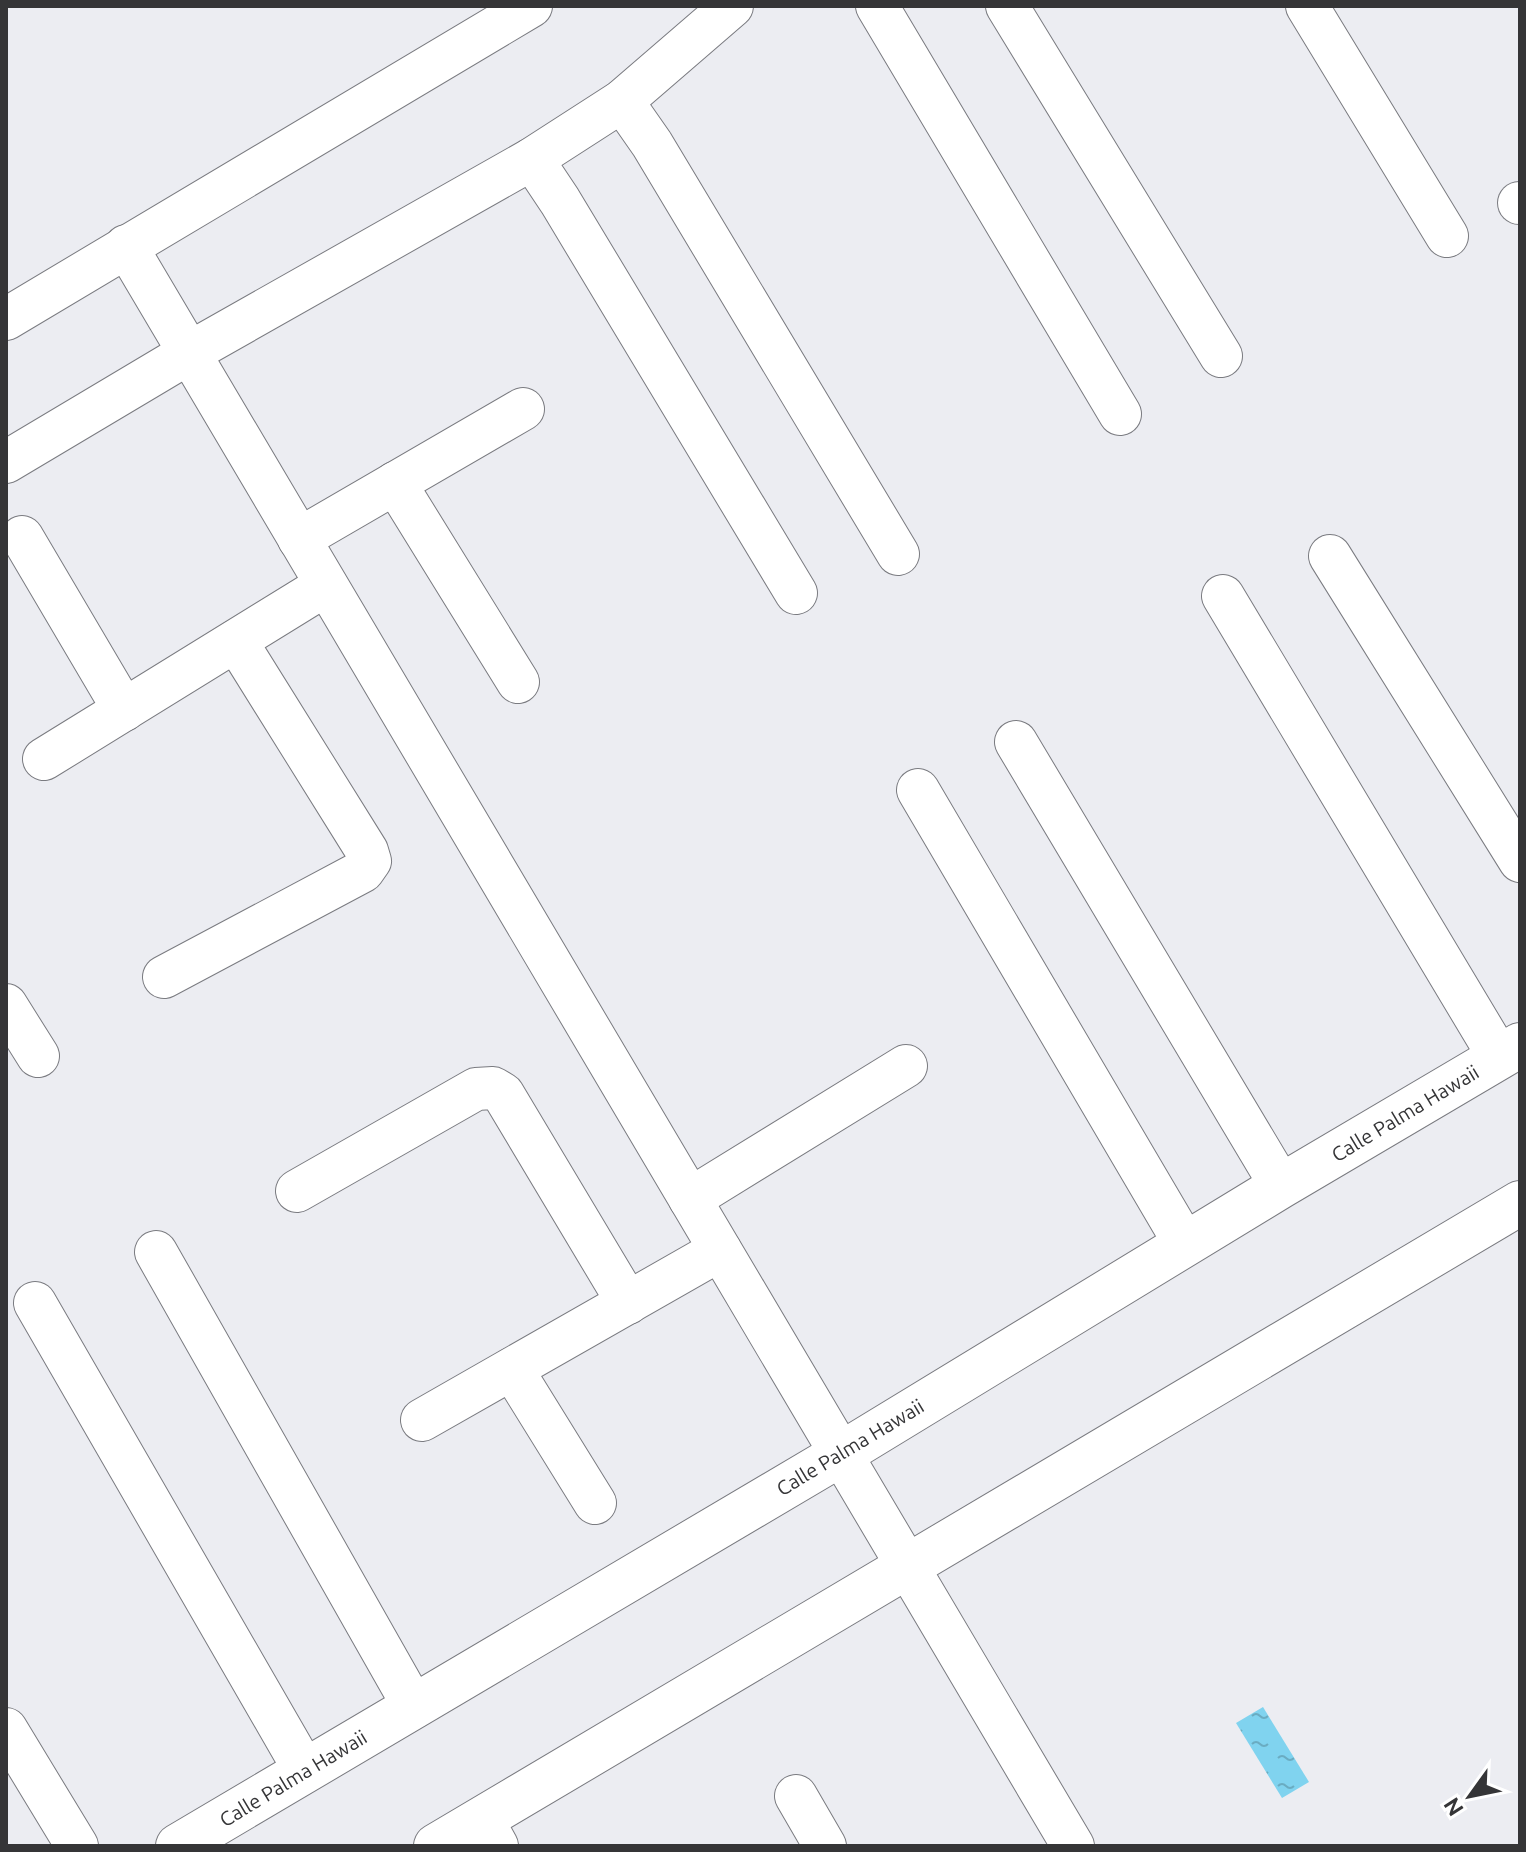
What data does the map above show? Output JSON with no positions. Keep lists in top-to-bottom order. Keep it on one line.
{"streets":{"street":["Calle Palma Hawaii"]},"north":"bottom left"}
